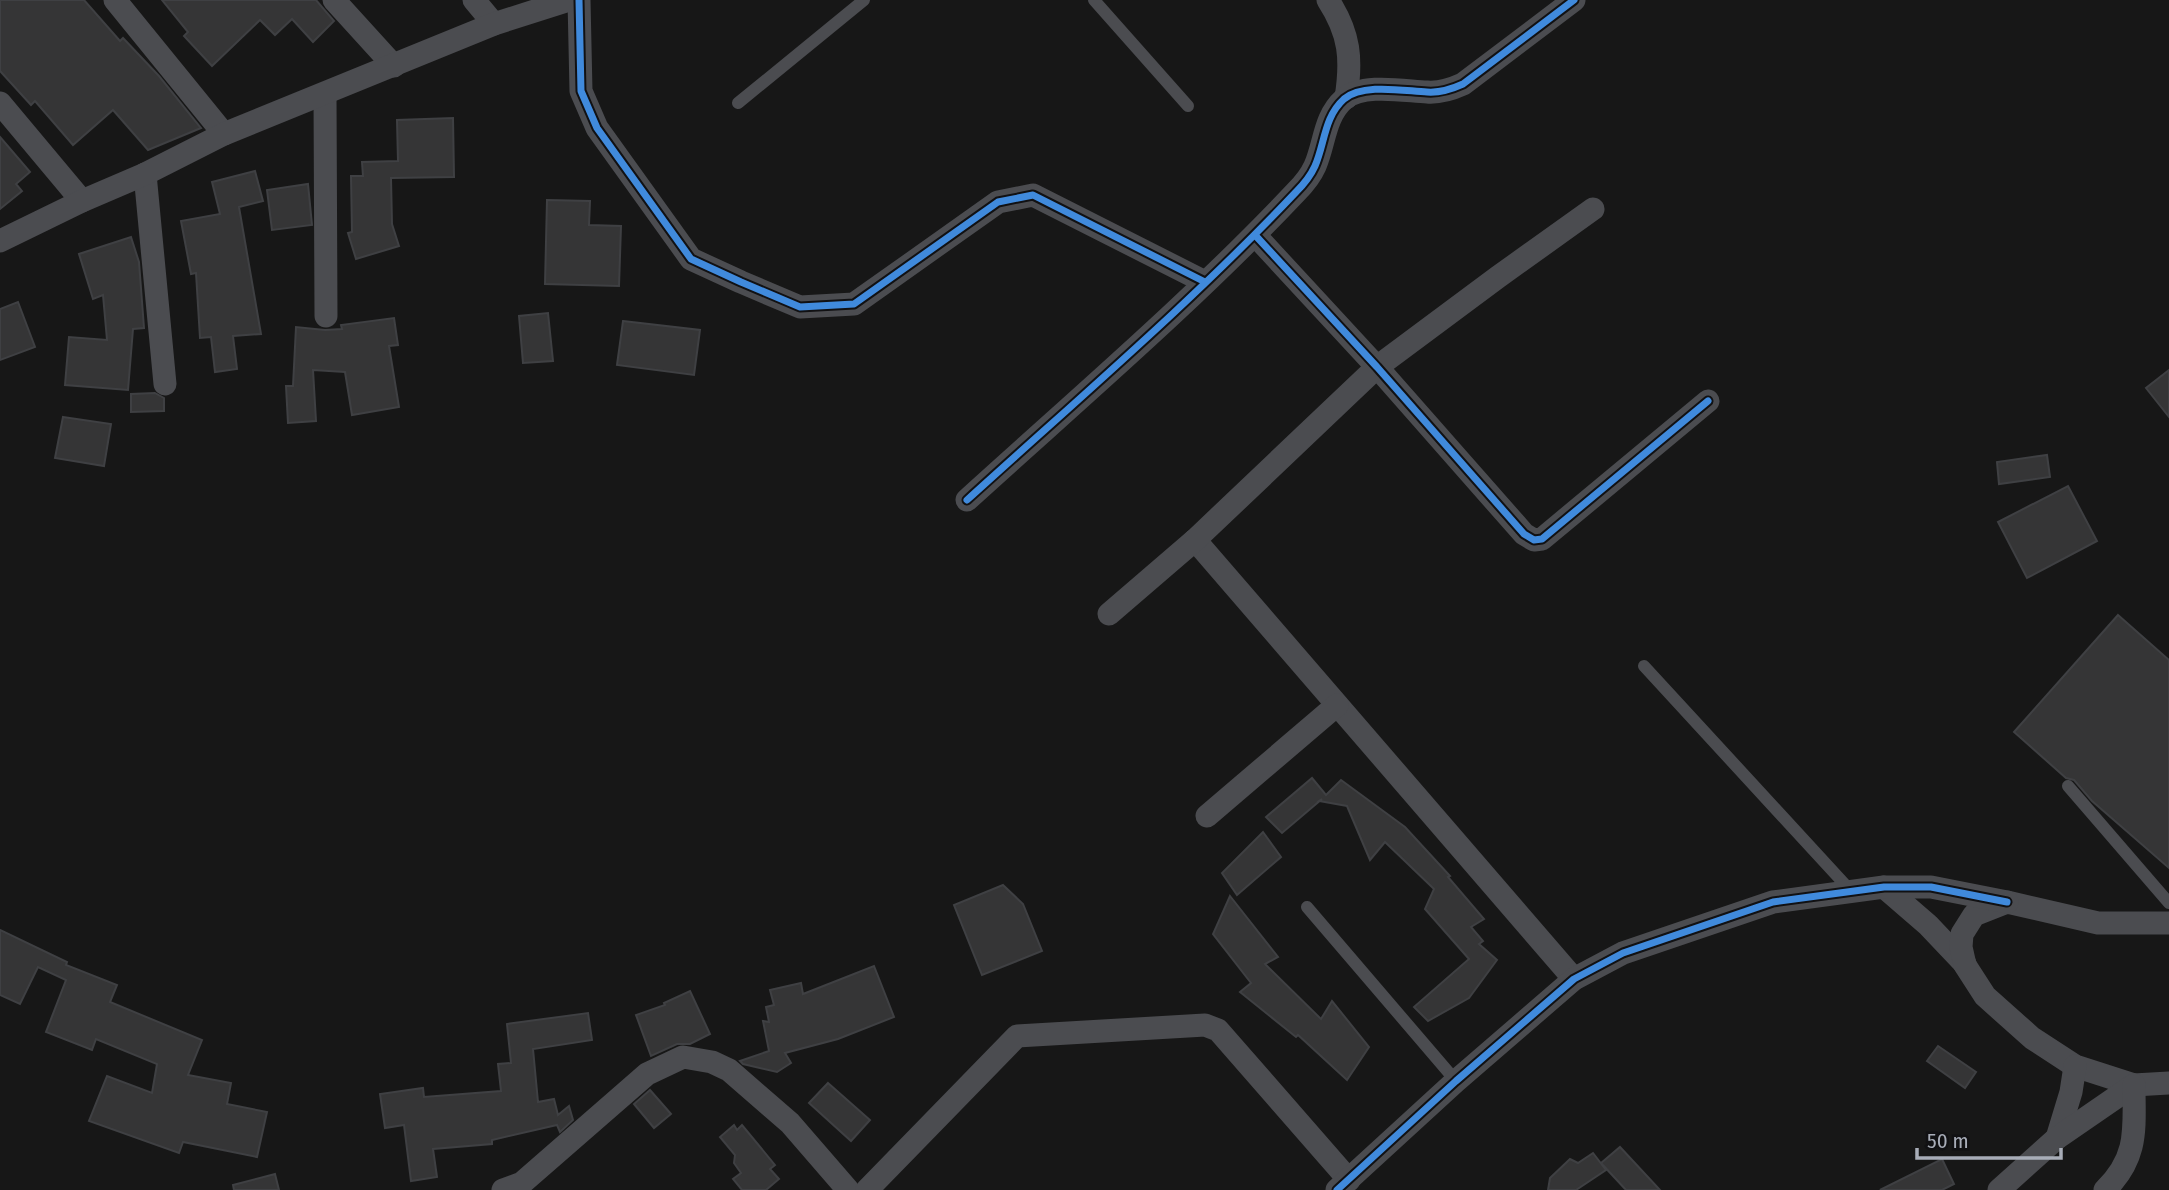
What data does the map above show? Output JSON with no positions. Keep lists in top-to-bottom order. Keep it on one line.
{"scale_bar":"50 m"}
